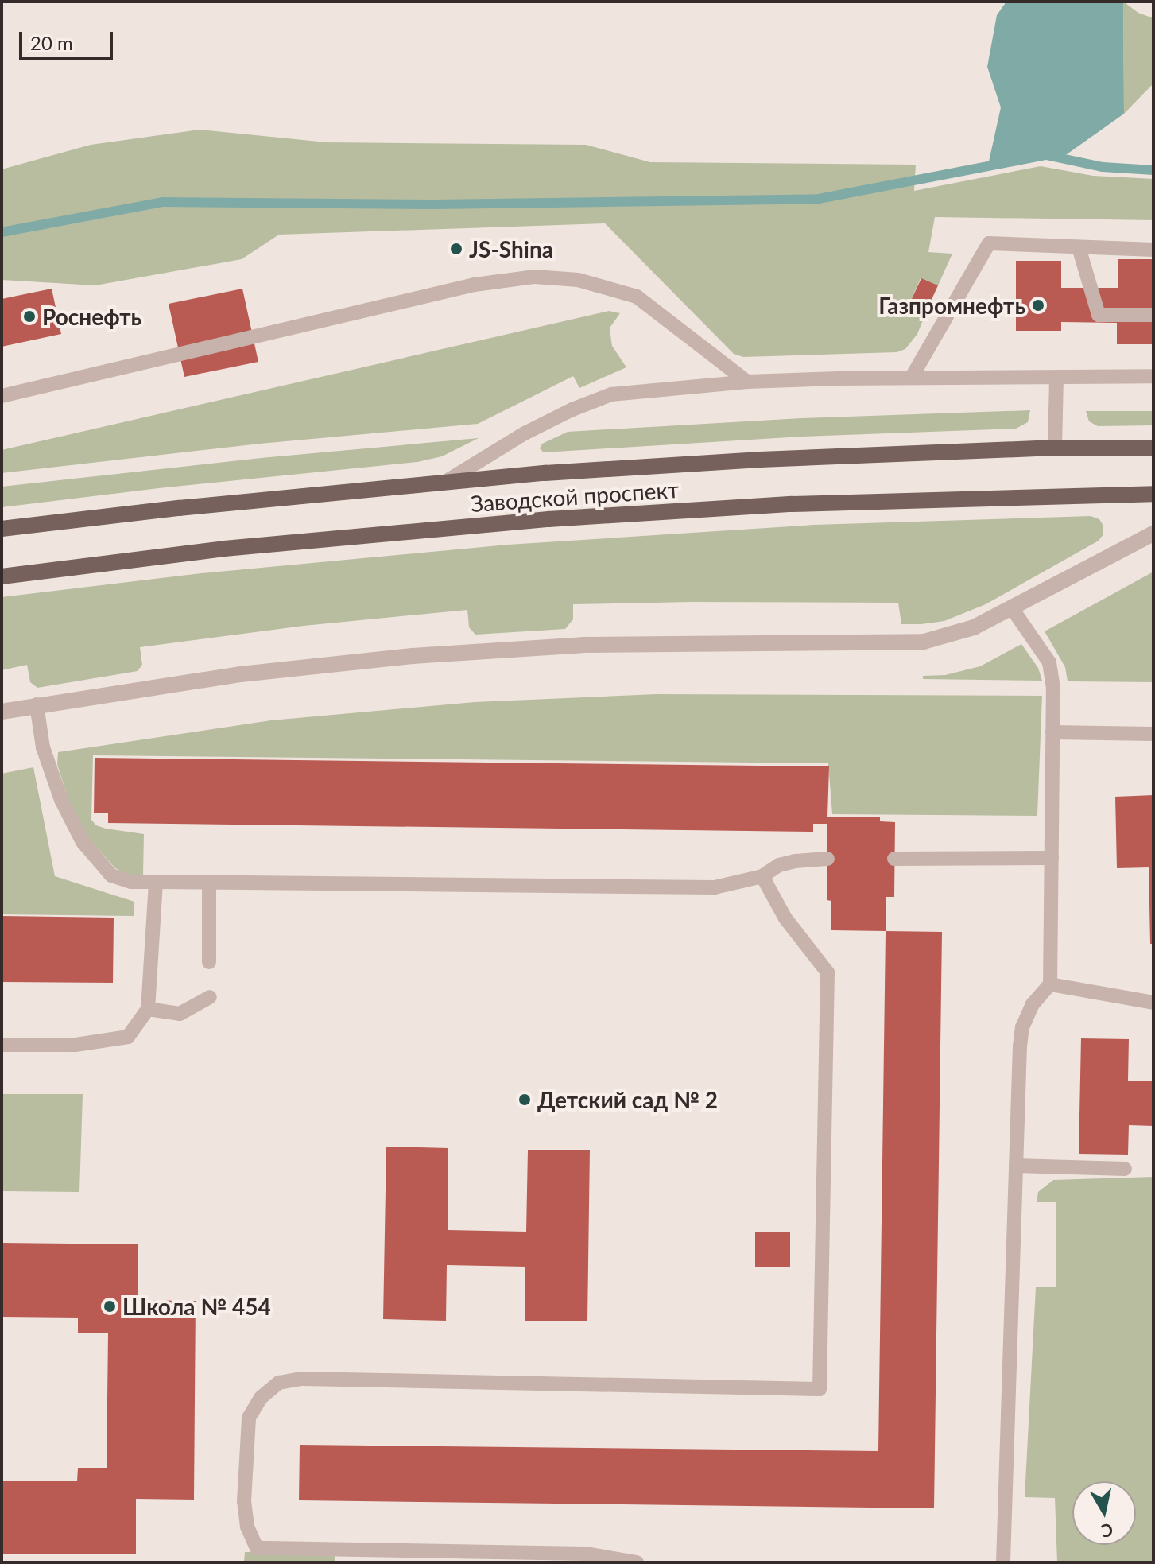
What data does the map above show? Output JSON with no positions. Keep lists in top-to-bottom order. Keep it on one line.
{"streets":{"main road":["Заводской проспект"]},"places":["JS-Shina","Газпромнефть","Роснефть","Детский сад № 2","Школа № 454"],"scale_bar":"20 m","north":"bottom"}
